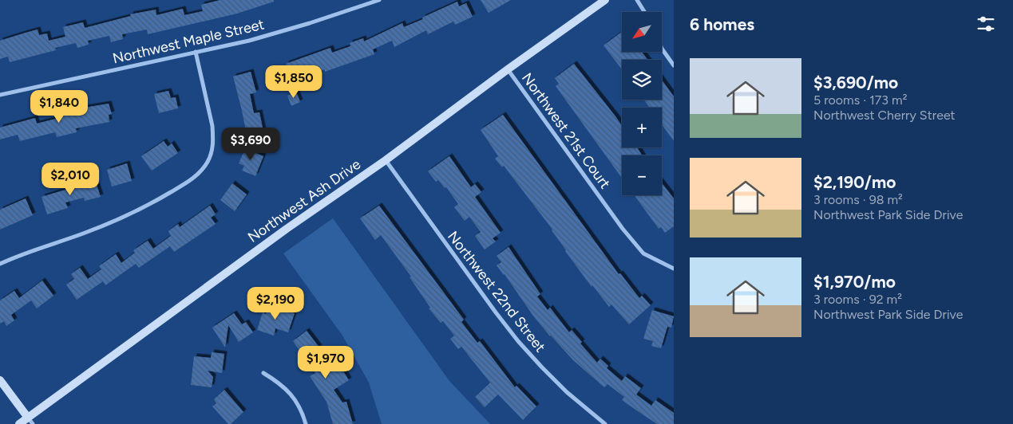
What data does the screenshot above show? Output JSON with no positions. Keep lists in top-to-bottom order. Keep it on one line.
{"streets":{"street":["Northwest Maple Street","Northwest 21st Court","Northwest Ash Drive","Northwest 22nd Street"]},"crossings":[["Northwest 21st Court","Northwest Ash Drive"],["Northwest Ash Drive","Northwest 22nd Street"]],"north":"bottom left","page":{"heading":"6 homes","map_buttons":["+","−"],"list":[{"name":"$3,690/mo","note":"5 rooms · 173 m² · Northwest Cherry Street"},{"name":"$2,190/mo","note":"3 rooms · 98 m² · Northwest Park Side Drive"},{"name":"$1,970/mo","note":"3 rooms · 92 m² · Northwest Park Side Drive"}],"price":["$1,850","$1,840","$3,690","$2,010","$2,190","$1,970"]}}
